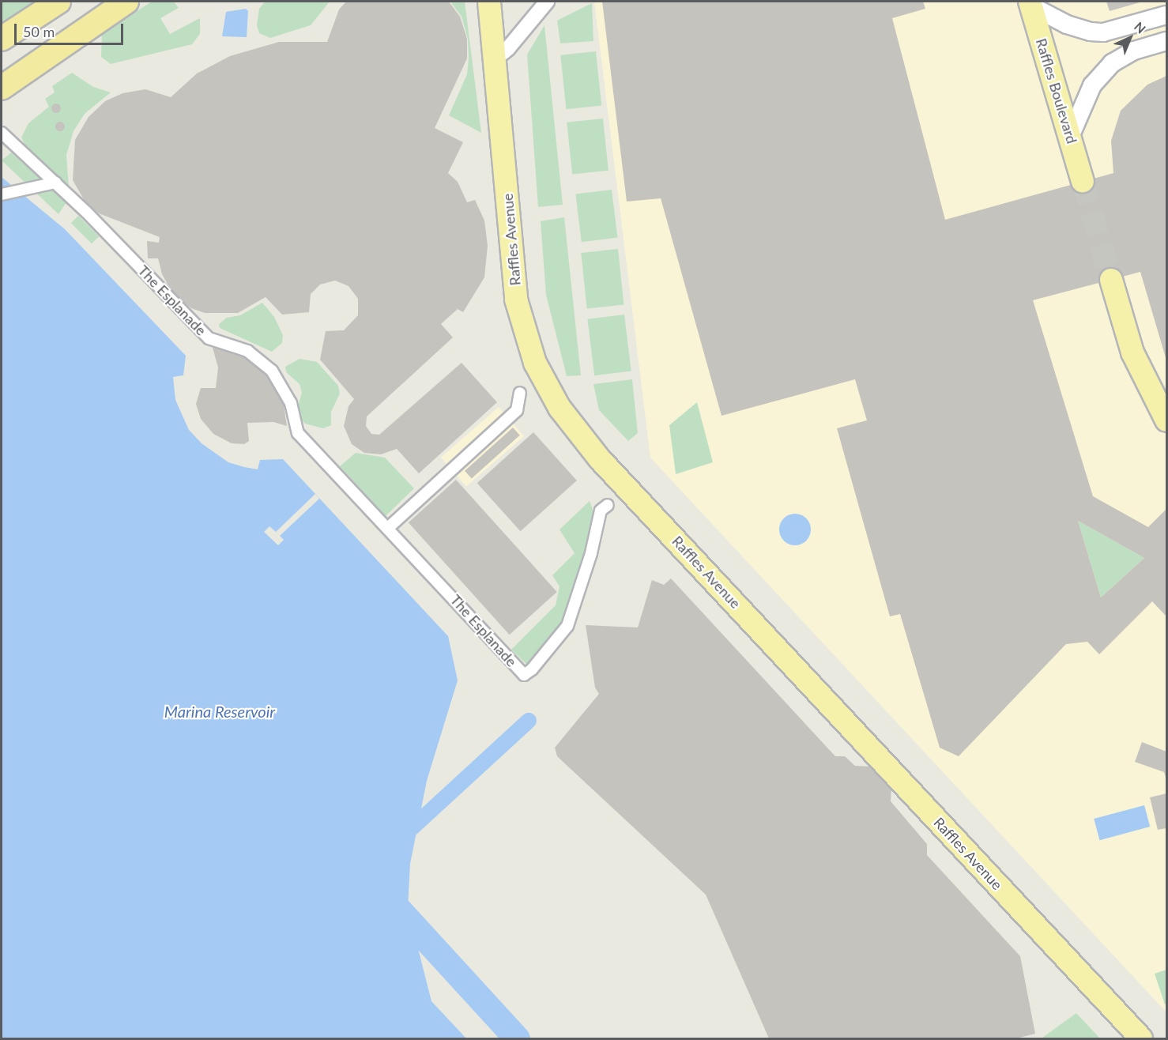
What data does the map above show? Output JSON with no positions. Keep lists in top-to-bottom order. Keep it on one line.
{"streets":{"main road":["Raffles Boulevard","Raffles Avenue"],"street":["The Esplanade"]},"water":["Marina Reservoir"],"scale_bar":"50 m","north":"top right"}
